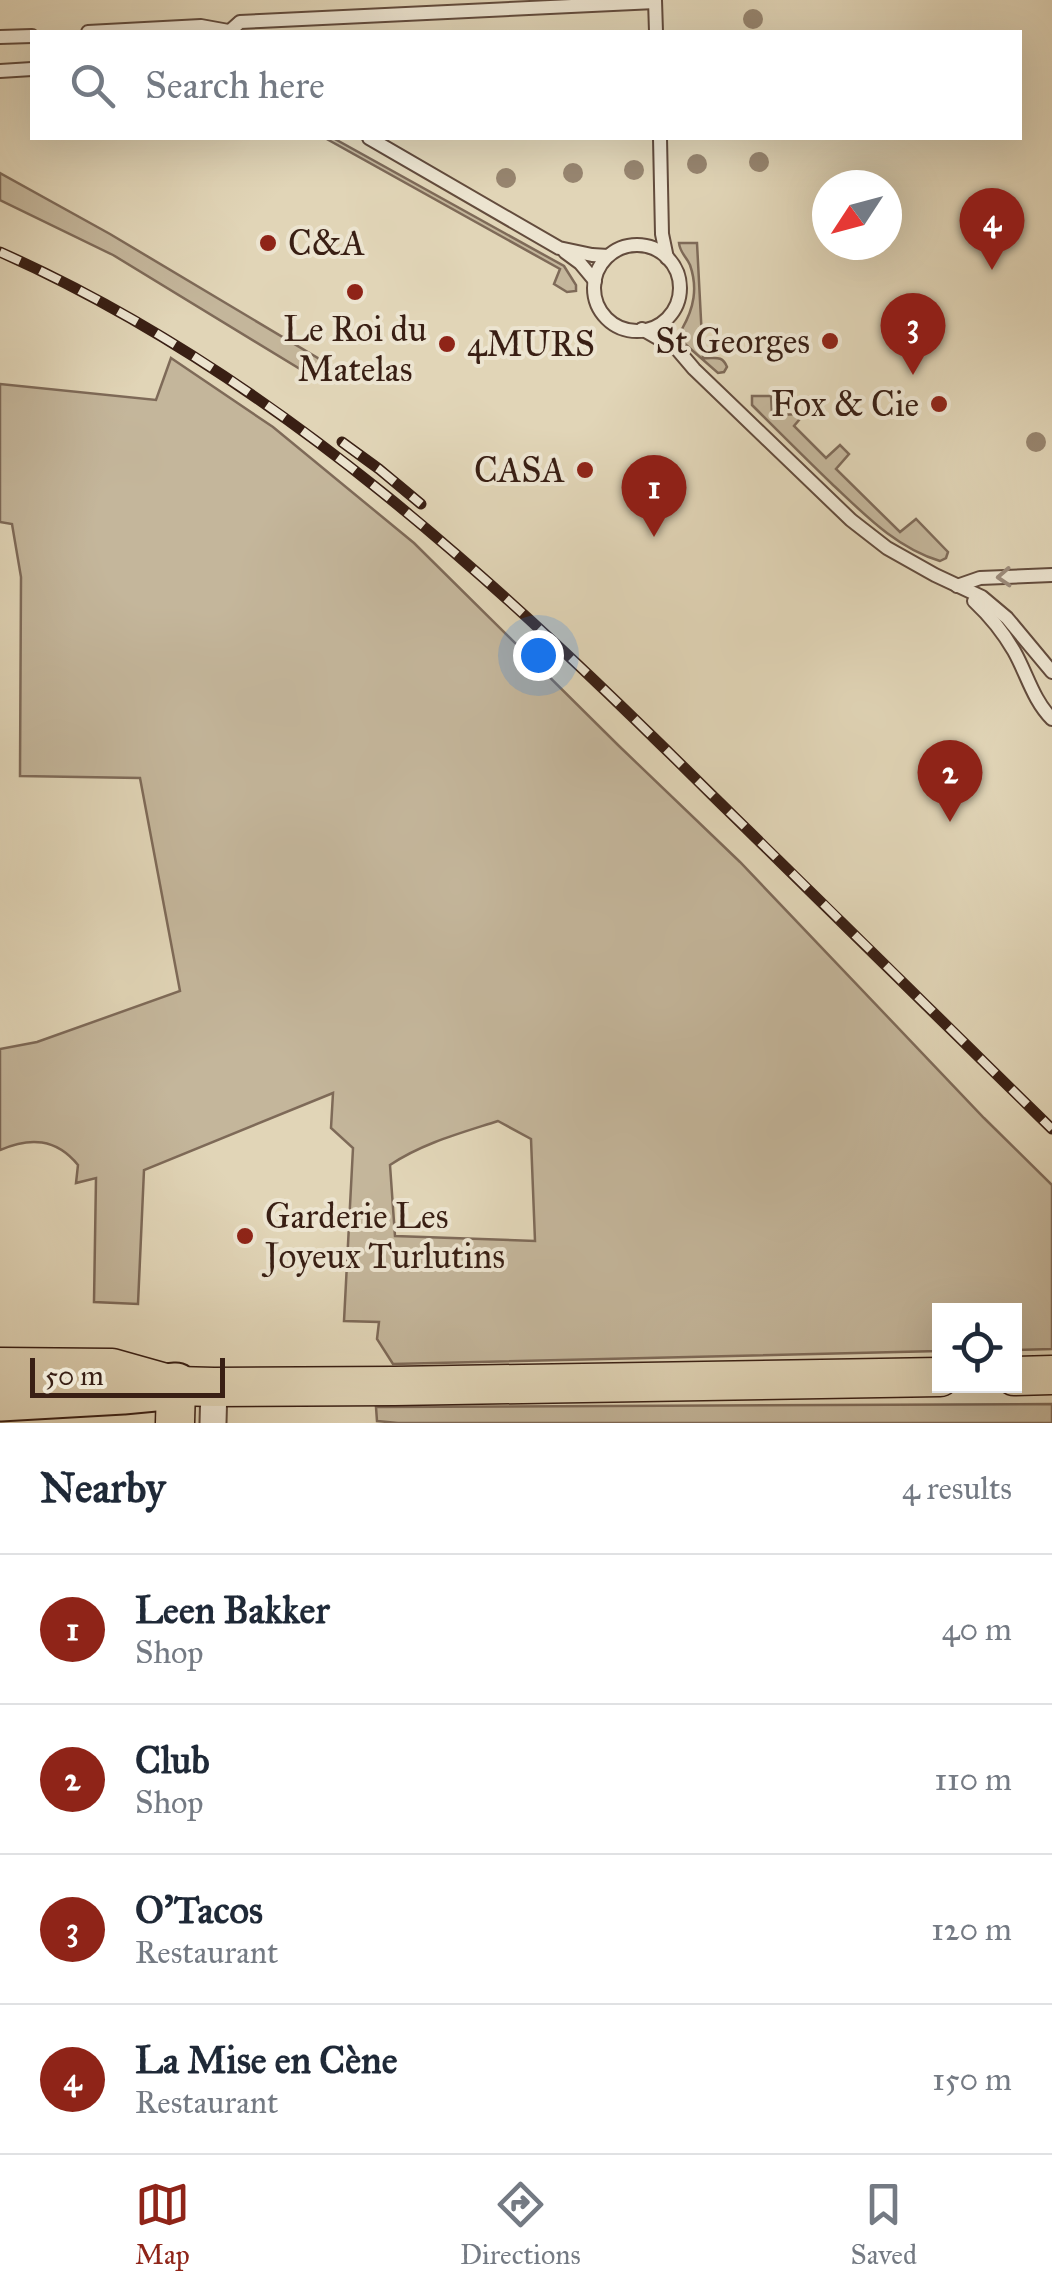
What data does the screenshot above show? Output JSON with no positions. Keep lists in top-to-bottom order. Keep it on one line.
{"places":["C&A","Le Roi du Matelas","St Georges","4MURS","Fox & Cie","CASA","Garderie Les Joyeux Turlutins"],"scale_bar":"50 m","north":"bottom left","page":{"search":"Search here","pins":["4","3","1","2"],"scale":"50 m","heading":["Nearby","4 results"],"list":[{"mark":"1","name":"Leen Bakker","note":"Shop","value":"40 m"},{"mark":"2","name":"Club","note":"Shop","value":"110 m"},{"mark":"3","name":"O'Tacos","note":"Restaurant","value":"120 m"},{"mark":"4","name":"La Mise en Cène","note":"Restaurant","value":"150 m"}],"nav":["Map","Directions","Saved"]}}
